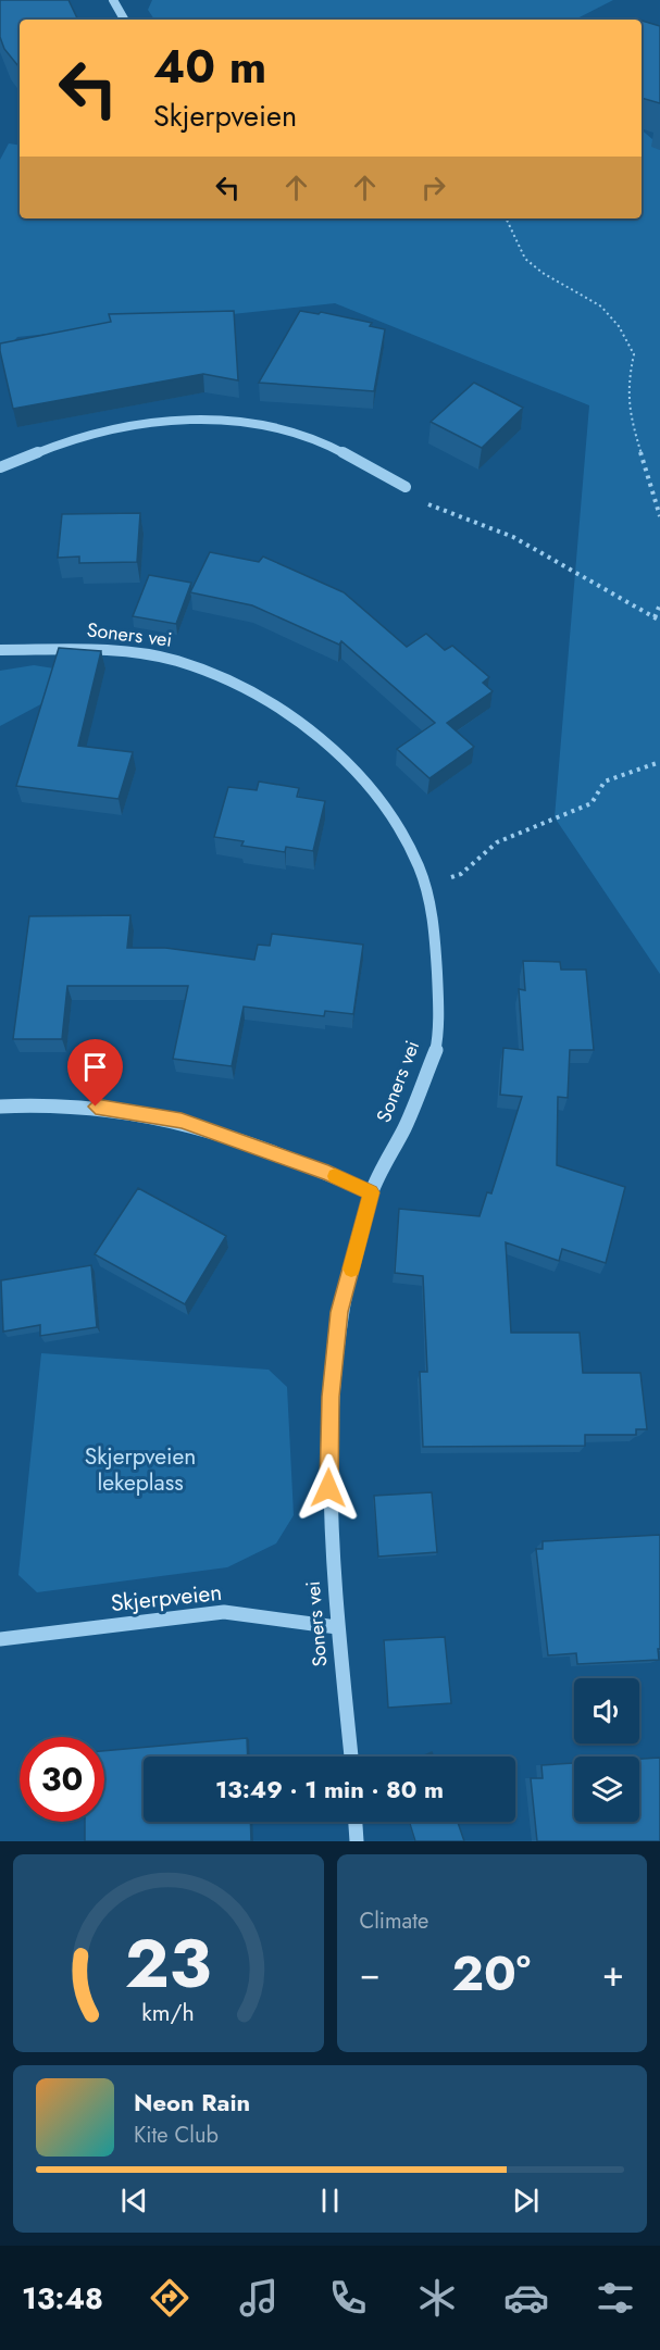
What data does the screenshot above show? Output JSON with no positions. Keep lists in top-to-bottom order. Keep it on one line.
{"streets":{"street":["Soners vei","Skjerpveien"]},"crossings":[["Soners vei","Skjerpveien"]],"parks":["Skjerpveien lekeplass"],"page":{"turn":["40 m","Skjerpveien"],"limit":"30","trip":"13:49 · 1 min · 80 m","tile":"Climate","heat":["−","20°","+"],"song":["Neon Rain","Kite Club"],"tabs":"13:48","gauge":["23","km/h"]}}
